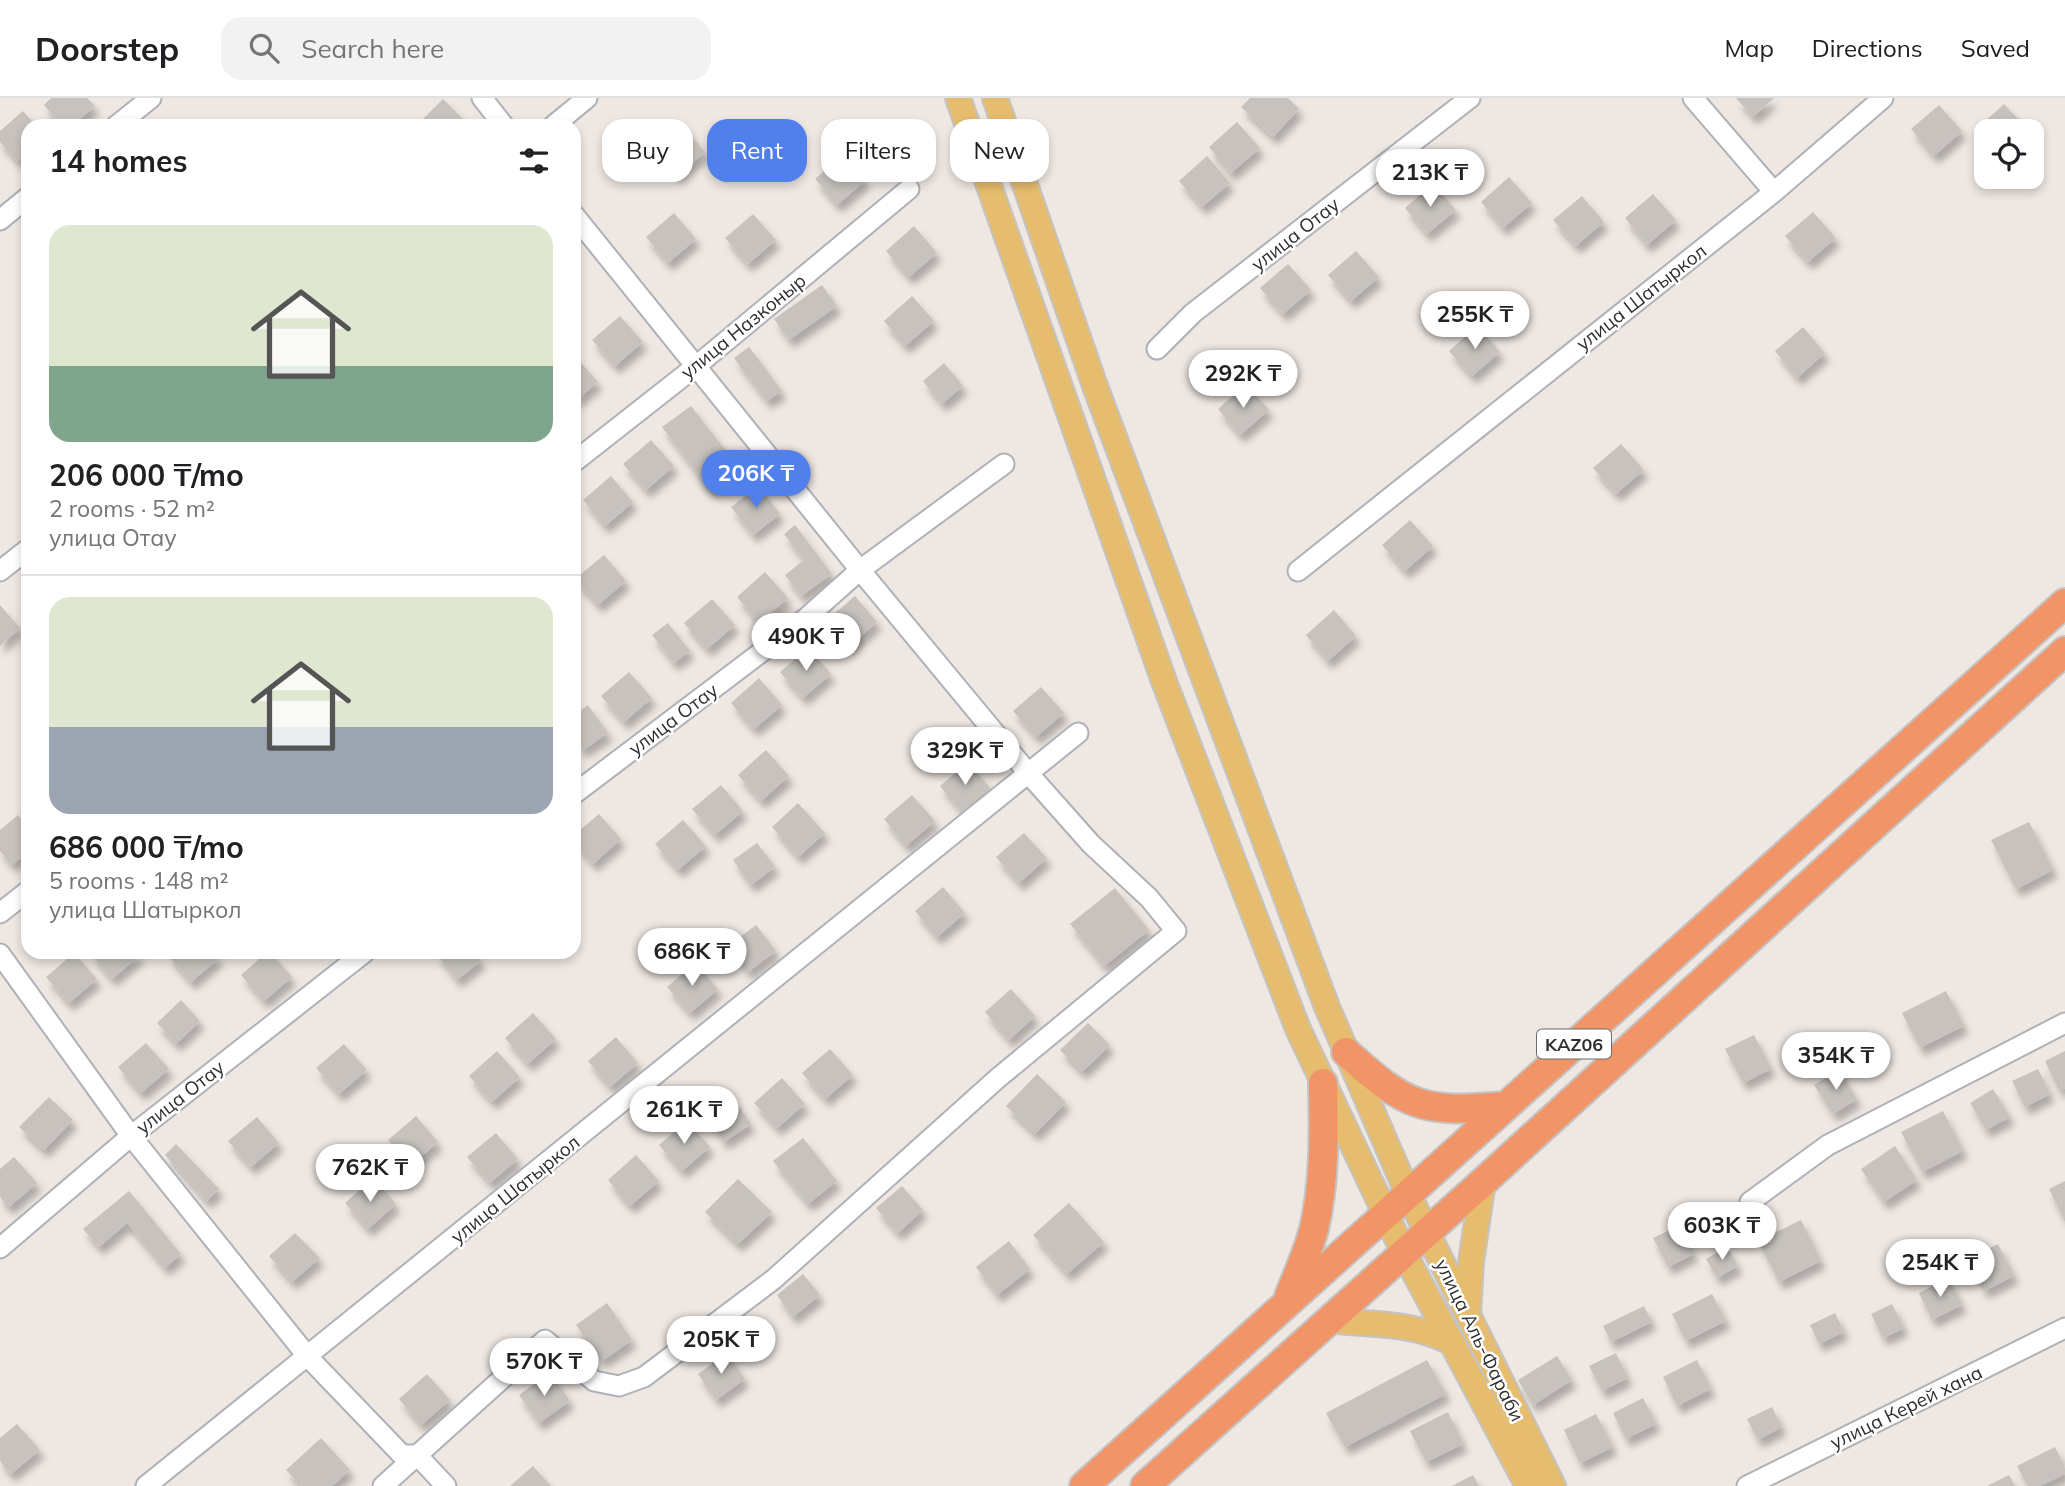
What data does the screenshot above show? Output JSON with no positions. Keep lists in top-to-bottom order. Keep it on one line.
{"streets":{"highway":["KАZ06"],"main road":["улица Аль-Фараби"],"street":["улица Отау","улица Шатыркол","улица Назконыр","улица Керей хана"]},"crossings":[["KАZ06","улица Аль-Фараби"]],"page":{"header":"Doorstep","search":"Search here","nav":["Map","Directions","Saved"],"chip":["Buy","Rent","Filters","New"],"heading":"14 homes","price":["213K ₸","255K ₸","292K ₸","206K ₸","490K ₸","329K ₸","686K ₸","354K ₸","261K ₸","762K ₸","603K ₸","254K ₸","205K ₸","570K ₸"],"list":[{"name":"206 000 ₸/mo","note":"2 rooms · 52 m² · улица Отау"},{"name":"686 000 ₸/mo","note":"5 rooms · 148 m² · улица Шатыркол"}]}}
